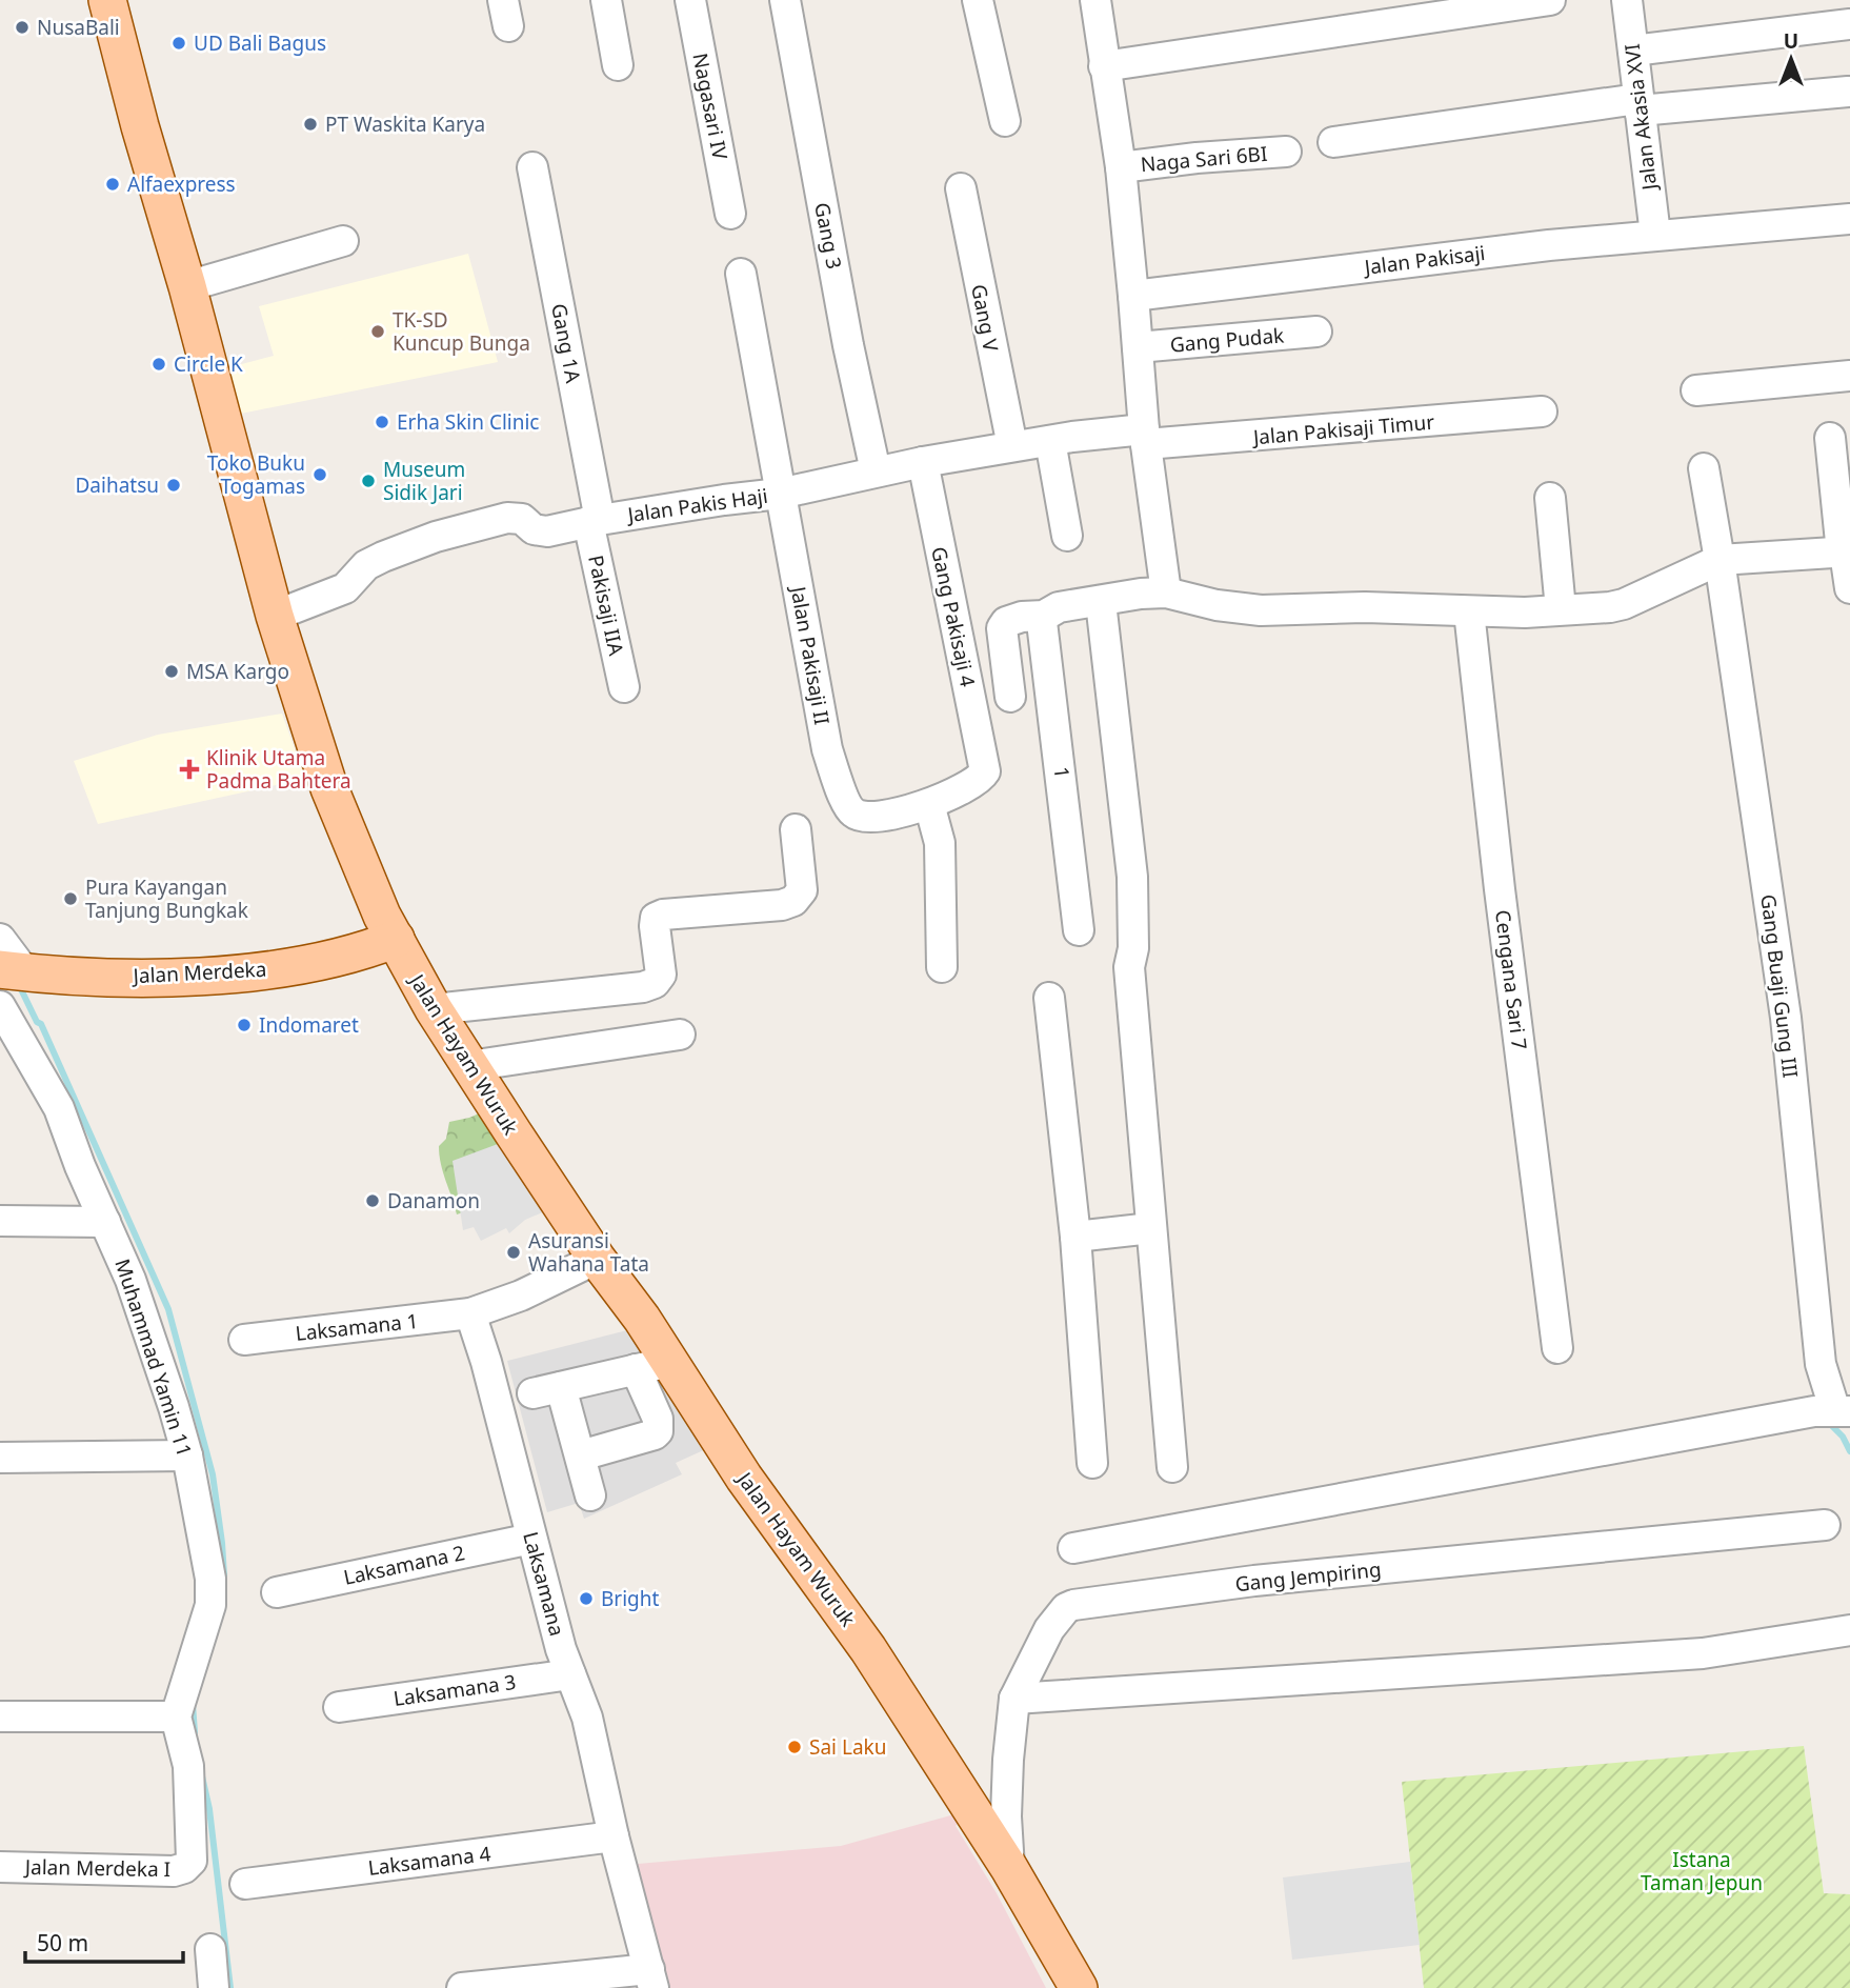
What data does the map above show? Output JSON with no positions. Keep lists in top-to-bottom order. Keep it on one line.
{"streets":{"main road":["Jalan Merdeka","Jalan Hayam Wuruk"],"street":["Nagasari IV","Jalan Akasia XVI","Naga Sari 6BI","Gang 3","Jalan Pakisaji","Gang V","Gang Pudak","Gang 1A","Jalan Pakisaji Timur","Jalan Pakis Haji","Pakisaji IIA","Gang Pakisaji 4","Jalan Pakisaji II","1","Cengana Sari 7","Gang Buaji Gung III","Laksamana 1","Muhammad Yamin 11","Laksamana 2","Gang Jempiring","Laksamana","Laksamana 3","Laksamana 4","Jalan Merdeka I"]},"crossings":[["Jalan Akasia XVI","Jalan Pakisaji"],["Gang 3","Jalan Pakis Haji"],["Gang V","Jalan Pakis Haji"],["Gang 1A","Jalan Pakis Haji"],["Gang 1A","Pakisaji IIA"],["Jalan Pakisaji Timur","Jalan Pakis Haji"],["Jalan Pakis Haji","Pakisaji IIA"],["Jalan Pakis Haji","Gang Pakisaji 4"],["Jalan Pakis Haji","Jalan Pakisaji II"],["Jalan Pakis Haji","Jalan Hayam Wuruk"],["Gang Pakisaji 4","Jalan Pakisaji II"],["Jalan Merdeka","Jalan Hayam Wuruk"],["Jalan Hayam Wuruk","Gang Jempiring"],["Laksamana 1","Laksamana"],["Muhammad Yamin 11","Jalan Merdeka I"],["Laksamana 2","Laksamana"],["Laksamana","Laksamana 3"],["Laksamana","Laksamana 4"]],"parks":["Istana Taman Jepun"],"places":{"other":["NusaBali","UD Bali Bagus","PT Waskita Karya","Alfaexpress","TK-SD Kuncup Bunga","Circle K","Erha Skin Clinic","Toko Buku Togamas","Museum Sidik Jari","Daihatsu","MSA Kargo","Pura Kayangan Tanjung Bungkak","Indomaret","Danamon","Asuransi Wahana Tata","Bright","Sai Laku"],"health":["Klinik Utama Padma Bahtera"]},"scale_bar":"50 m","north":"top"}
